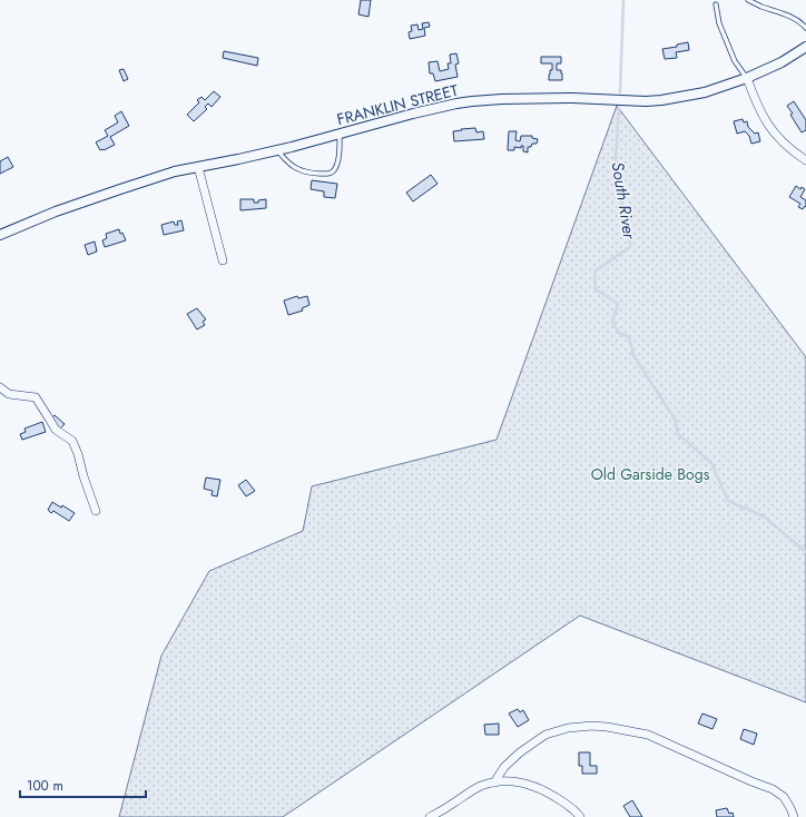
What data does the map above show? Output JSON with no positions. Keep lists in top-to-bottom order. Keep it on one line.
{"streets":{"street":["FRANKLIN STREET"]},"water":["South River"],"parks":["Old Garside Bogs"],"scale_bar":"100 m"}
